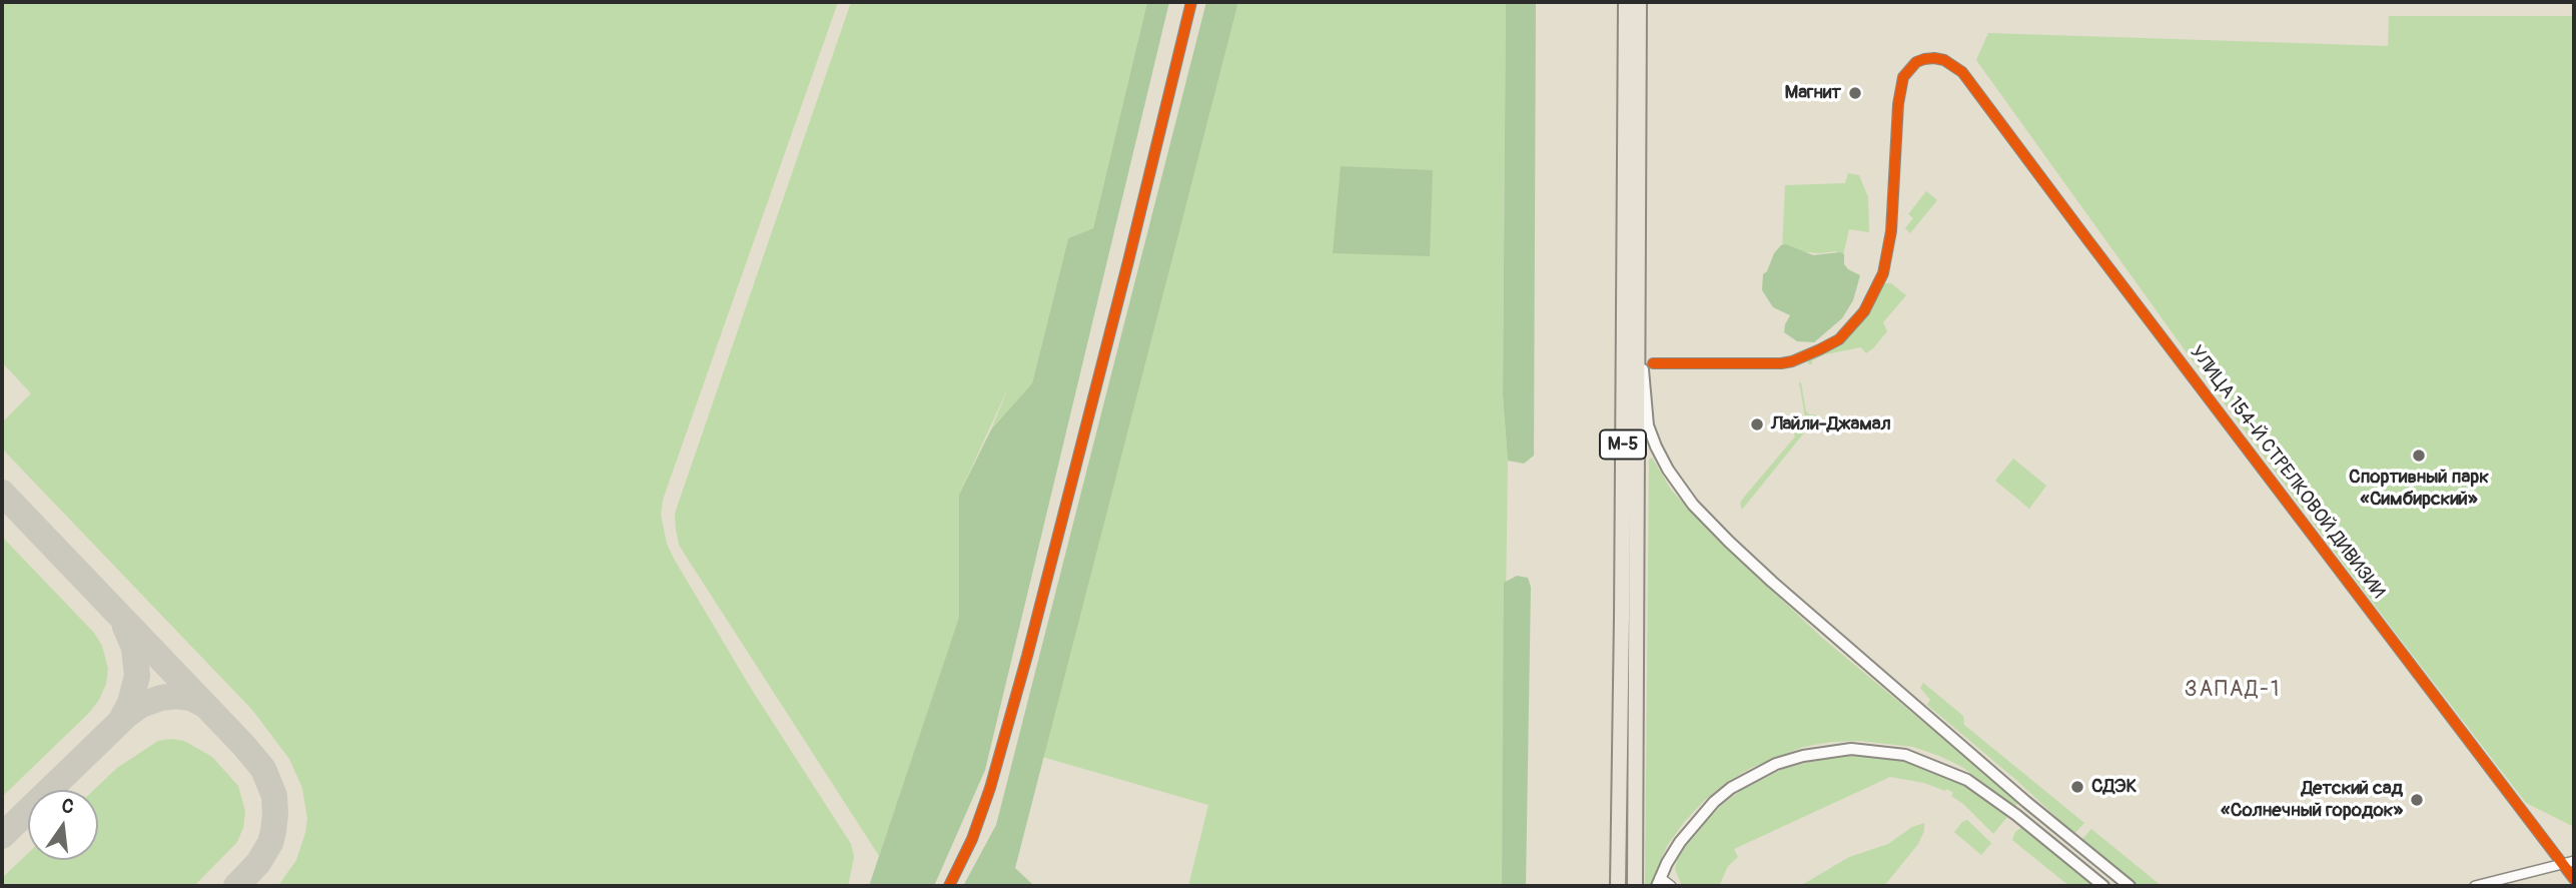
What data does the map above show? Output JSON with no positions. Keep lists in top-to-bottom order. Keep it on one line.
{"streets":{"highway":["М-5"],"street":["УЛИЦА 154-Й СТРЕЛКОВОЙ ДИВИЗИИ"]},"districts":["ЗАПАД-1"],"places":["Магнит","Лайли-Джамал","Спортивный парк «Симбирский»","СДЭК","Детский сад «Солнечный городок»"],"north":"top"}
